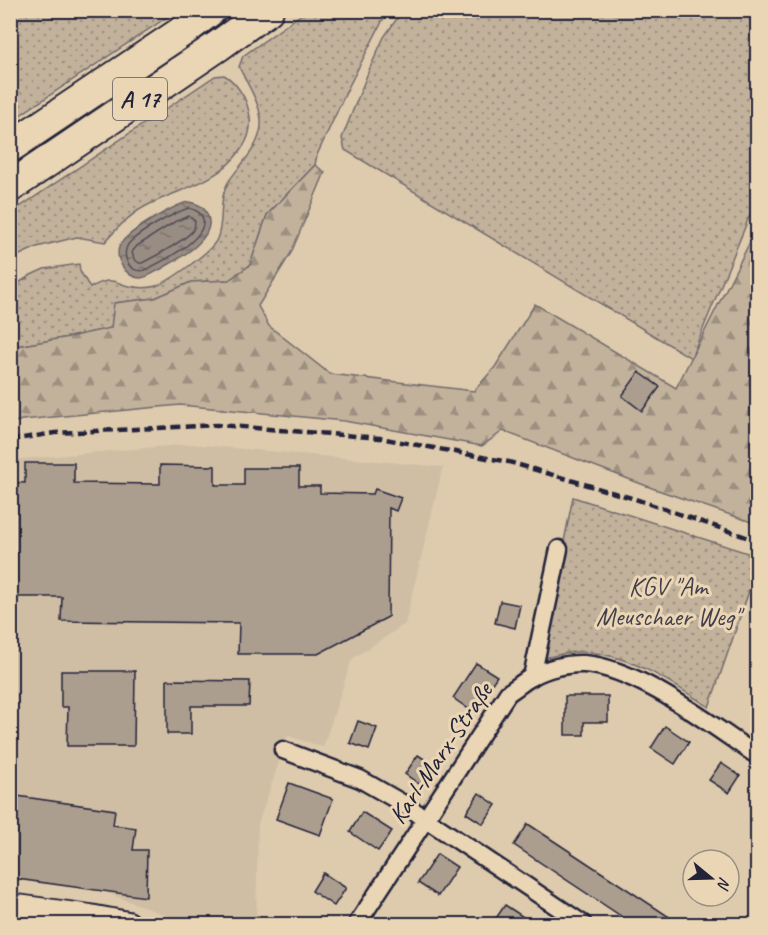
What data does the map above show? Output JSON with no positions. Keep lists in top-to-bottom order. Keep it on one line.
{"streets":{"highway":["A 17"],"street":["Karl-Marx-Straße"]},"parks":["KGV \"Am Meuschaer Weg\""],"north":"right"}
